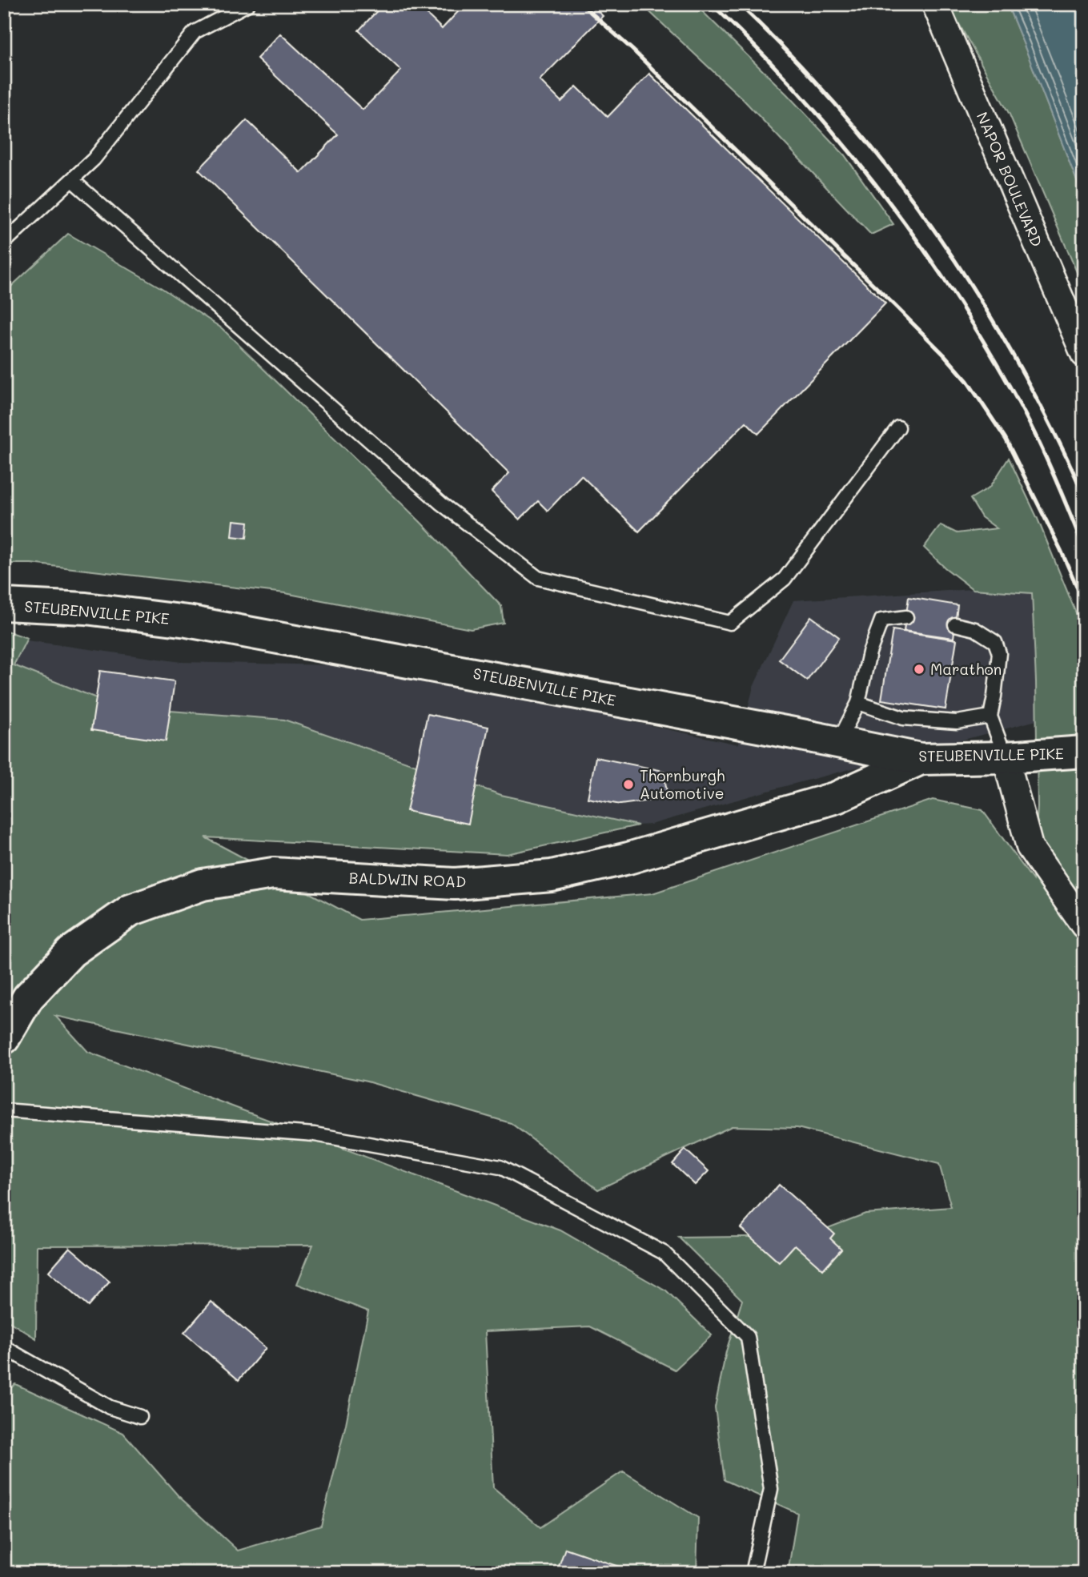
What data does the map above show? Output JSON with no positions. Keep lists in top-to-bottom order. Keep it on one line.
{"streets":{"main road":["STEUBENVILLE PIKE","BALDWIN ROAD"],"street":["NAPOR BOULEVARD"]},"crossings":[["STEUBENVILLE PIKE","BALDWIN ROAD"]],"places":["Marathon","Thornburgh Automotive"]}
